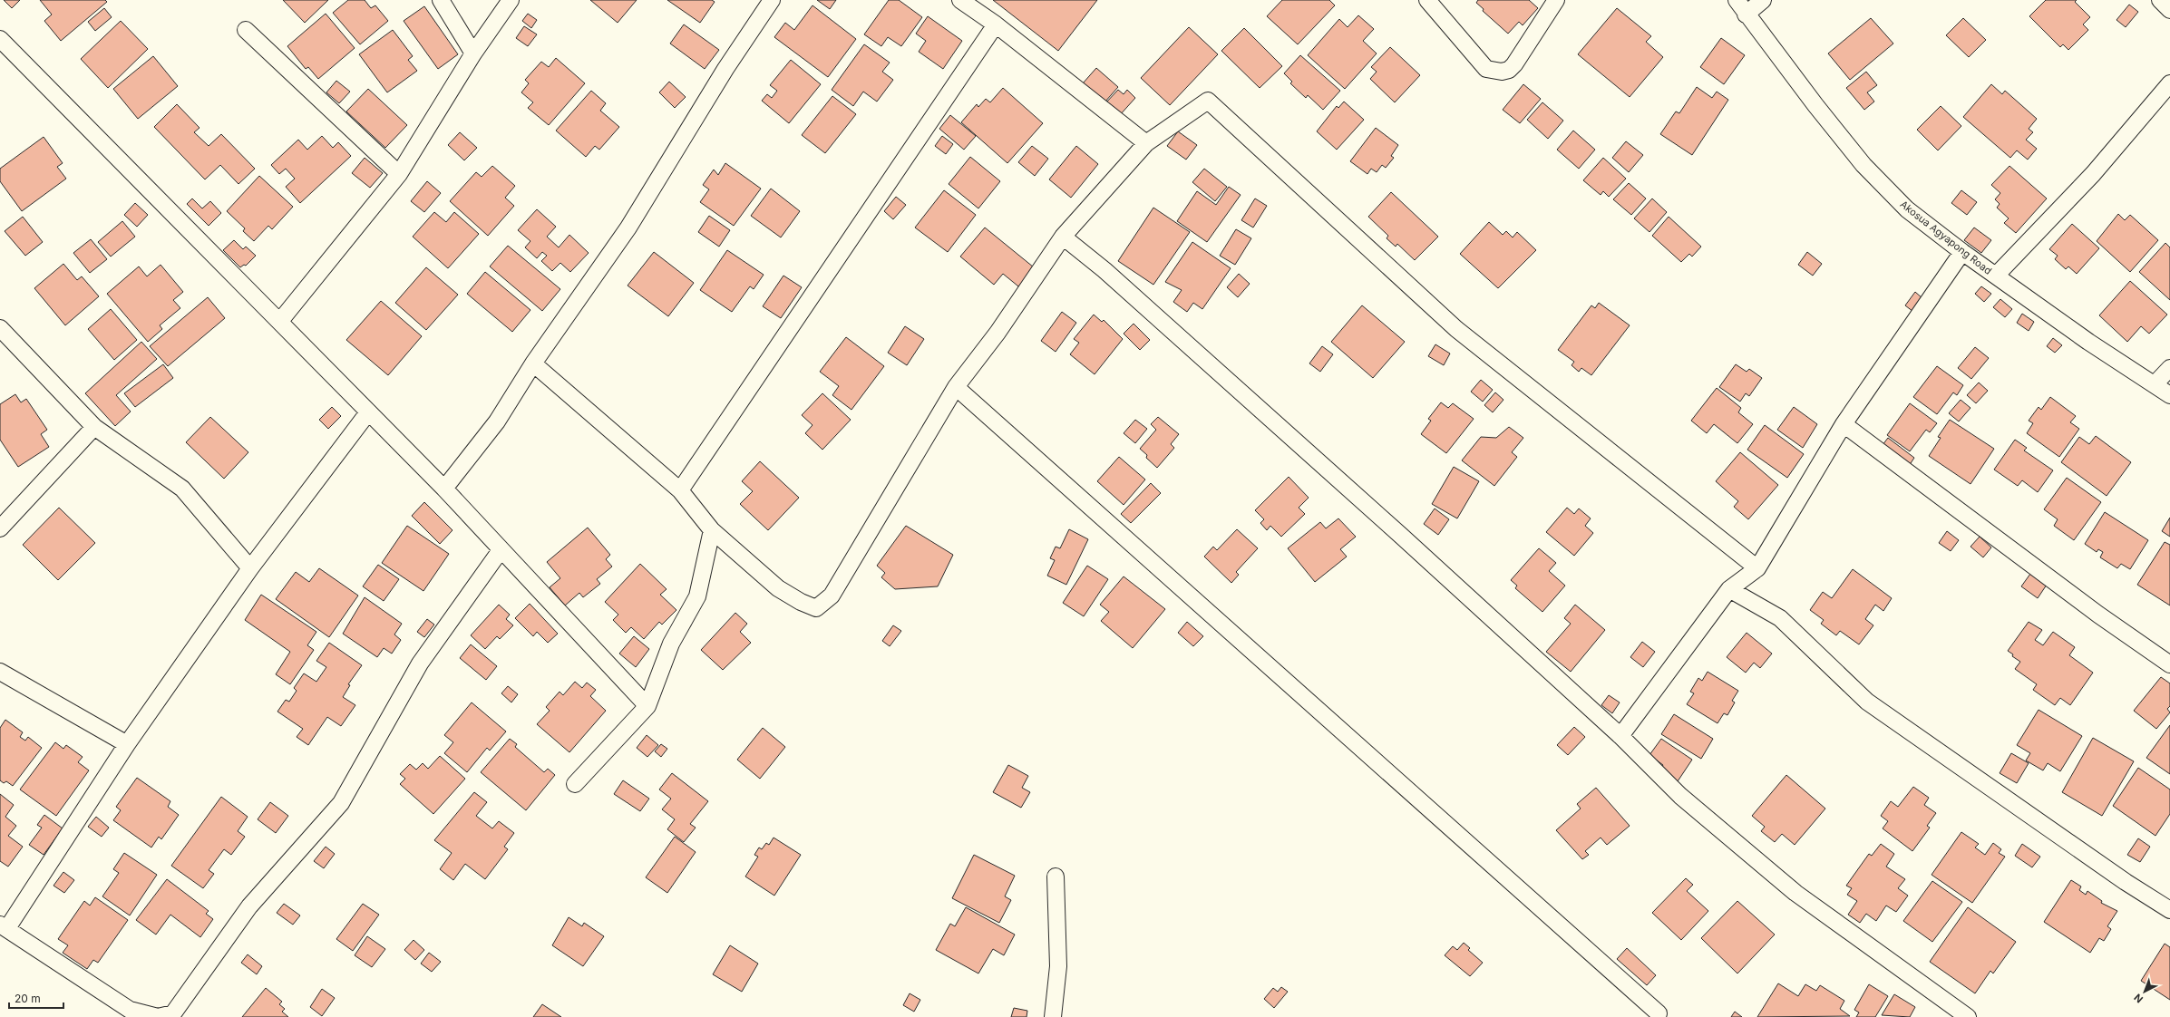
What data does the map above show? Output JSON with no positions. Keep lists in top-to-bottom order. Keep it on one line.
{"streets":{"street":["Akosua Agyapong Road"]},"scale_bar":"20 m","north":"bottom left"}
